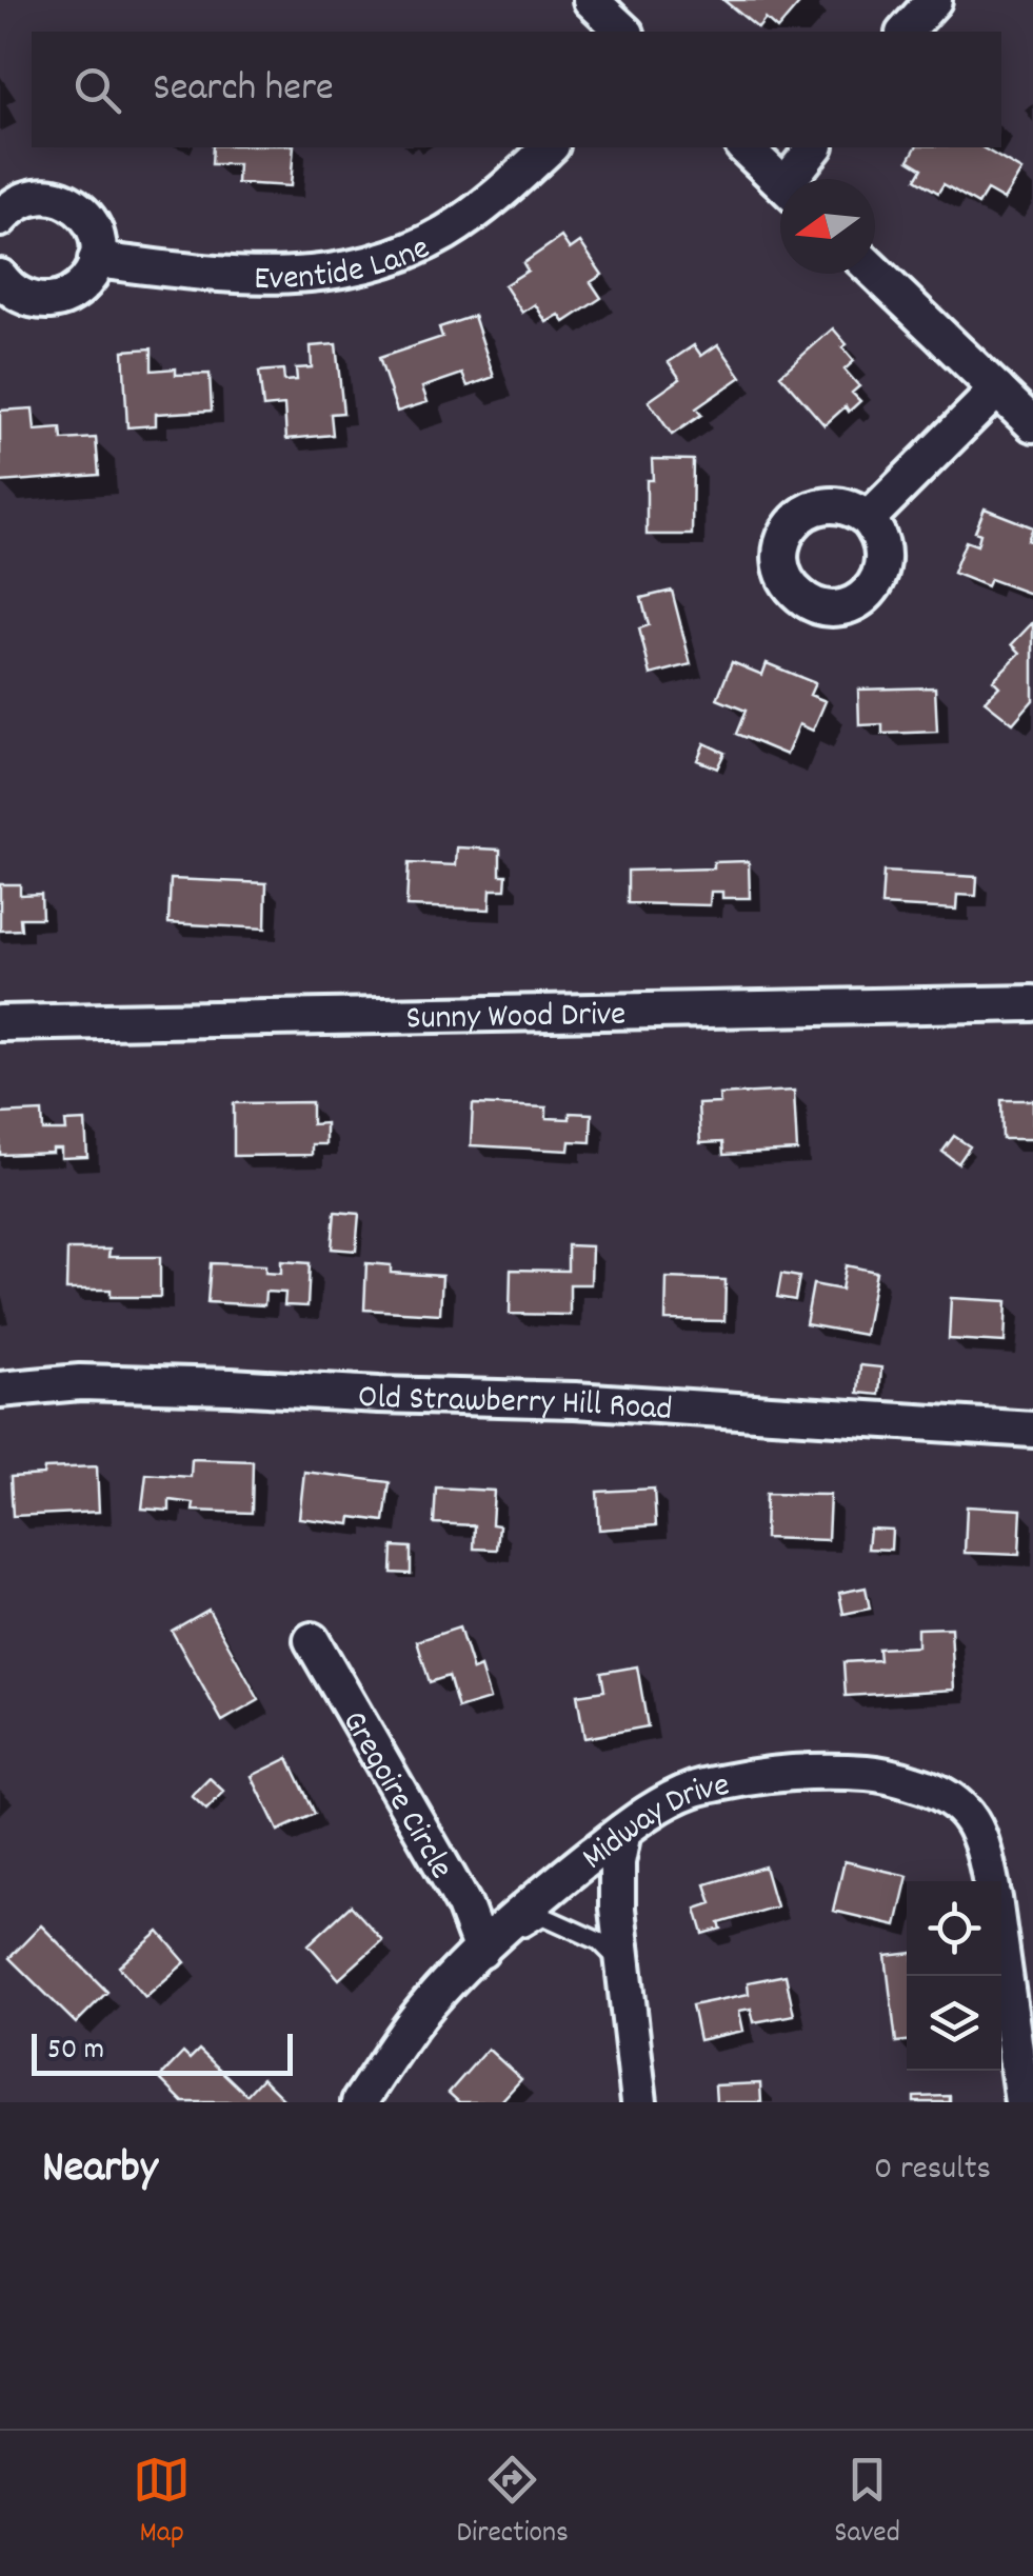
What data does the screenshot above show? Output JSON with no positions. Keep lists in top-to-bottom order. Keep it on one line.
{"streets":{"street":["Eventide Lane","Sunny Wood Drive","Old Strawberry Hill Road","Gregoire Circle","Midway Drive"]},"crossings":[["Gregoire Circle","Midway Drive"]],"scale_bar":"50 m","north":"left","page":{"search":"Search here","scale":"50 m","heading":["Nearby","0 results"],"nav":["Map","Directions","Saved"]}}
